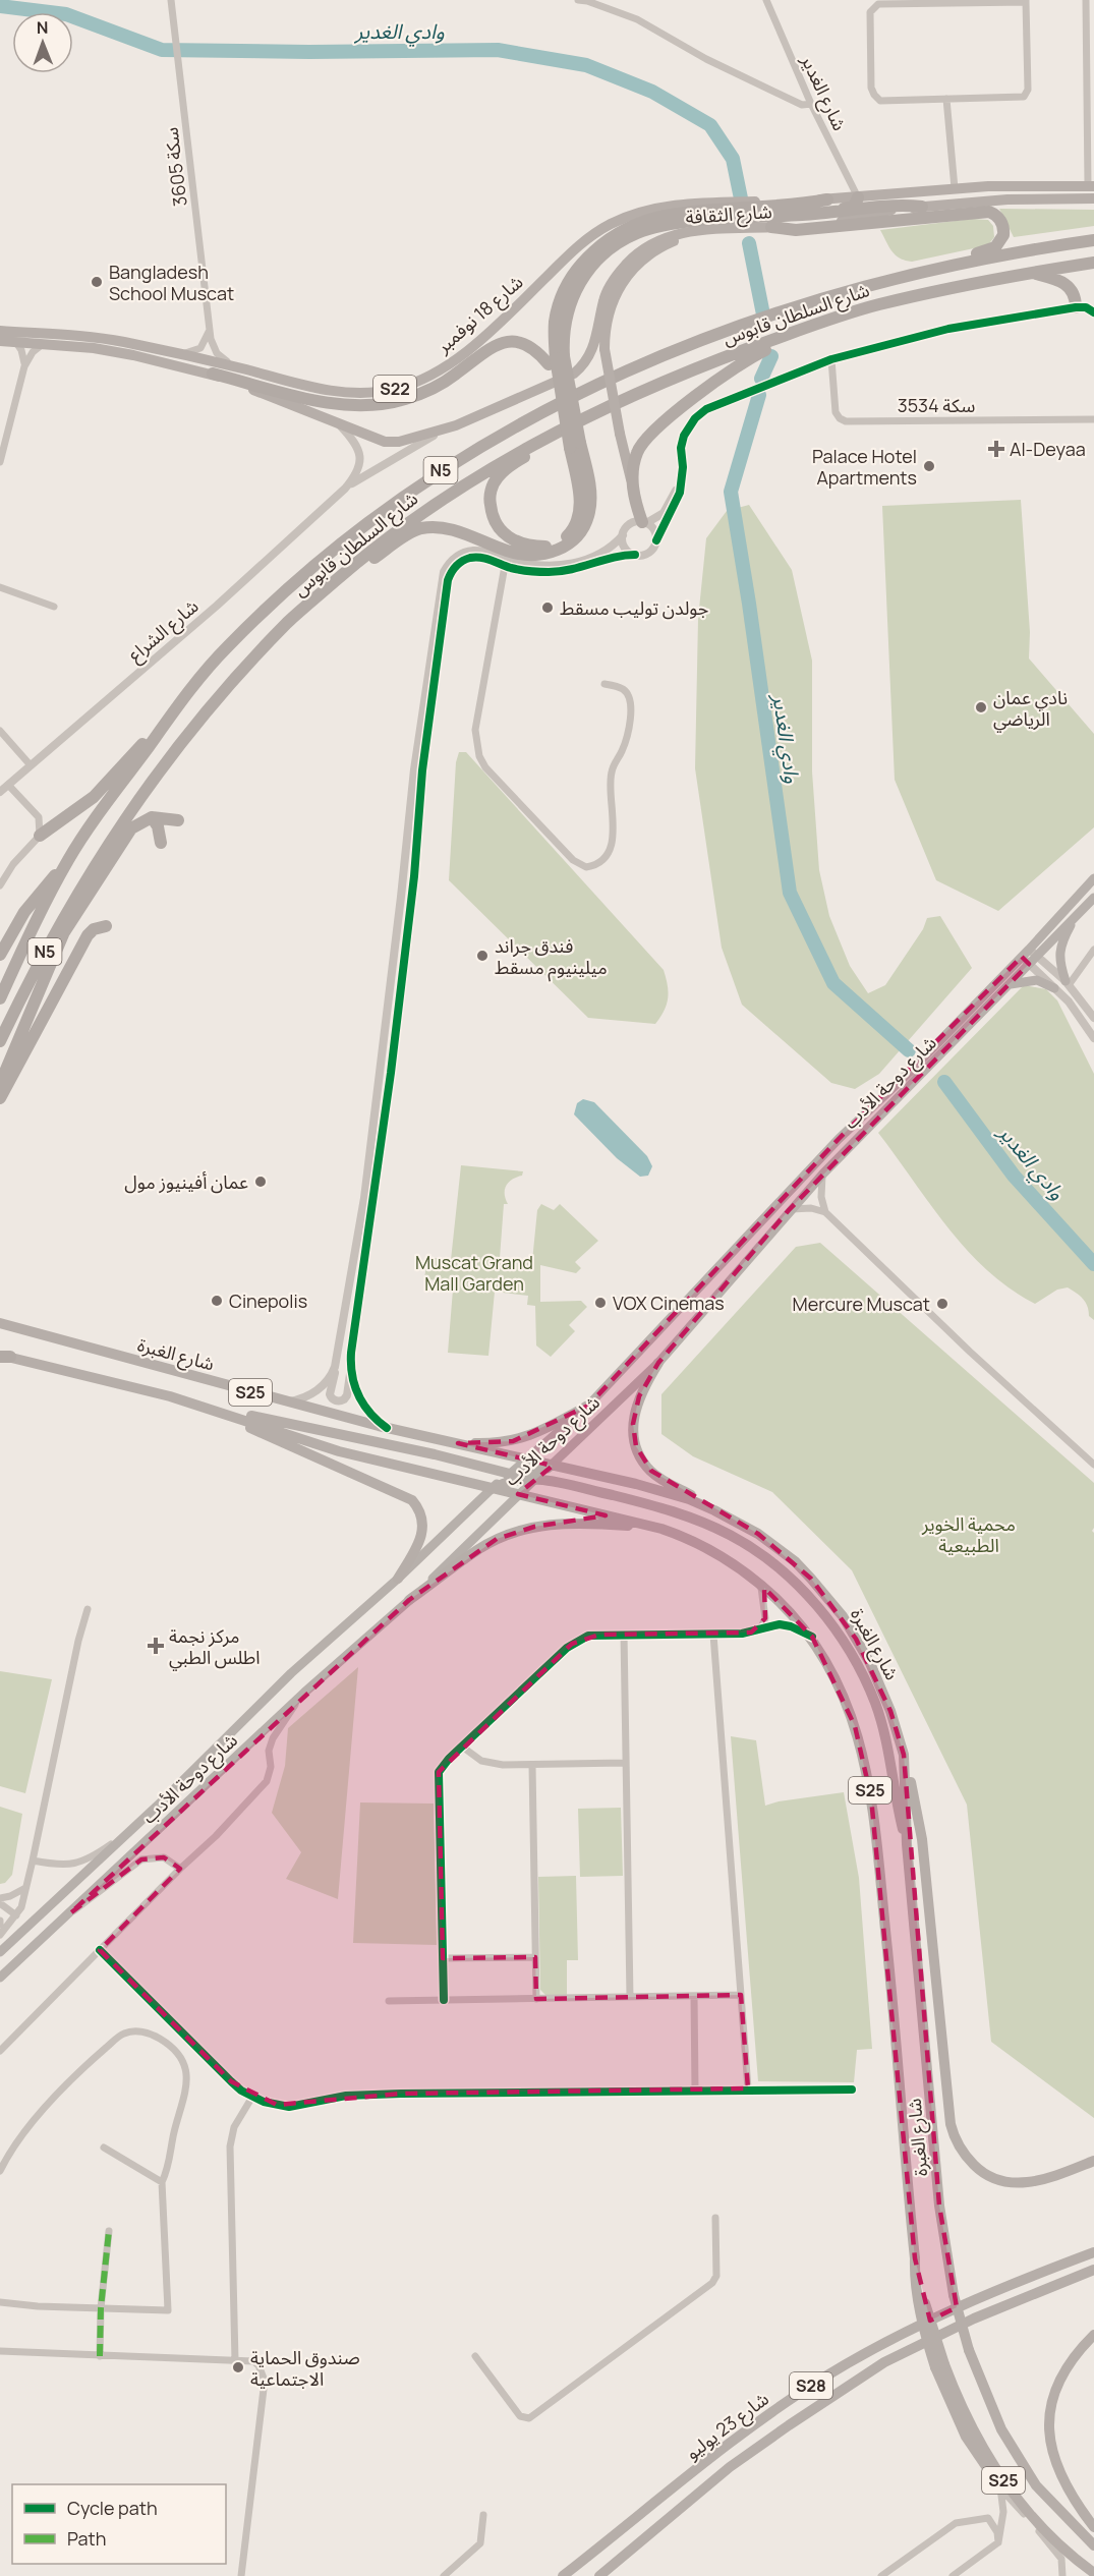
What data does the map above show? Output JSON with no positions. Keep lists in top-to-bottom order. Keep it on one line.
{"streets":{"highway":["شارع السلطان قابوس","N5"],"main road":["شارع الثقافة","شارع 18 نوفمبر","S22","شارع دوحة الأدب","شارع الغبرة","S25","S28","شارع 23 يوليو"],"street":["شارع الغدير","سكة 3605","سكة 3534","شارع الشراع"]},"crossings":[["شارع الغدير","شارع 18 نوفمبر"],["سكة 3605","شارع 18 نوفمبر"],["شارع الثقافة","شارع الشراع"],["شارع دوحة الأدب","شارع الغبرة"]],"water":["وادي الغدير"],"parks":["Muscat Grand Mall Garden","محمية الخوير الطبيعية"],"places":{"other":["Bangladesh School Muscat","Palace Hotel Apartments","جولدن توليب مسقط","نادي عمان الرياضي","فندق جراند ميلينيوم مسقط","عمان أفينيوز مول","Cinepolis","VOX Cinemas","Mercure Muscat","صندوق الحماية الاجتماعية"],"health":["Al-Deyaa","مركز نجمة اطلس الطبي"]},"legend":["Cycle path","Path"],"north":"top"}
